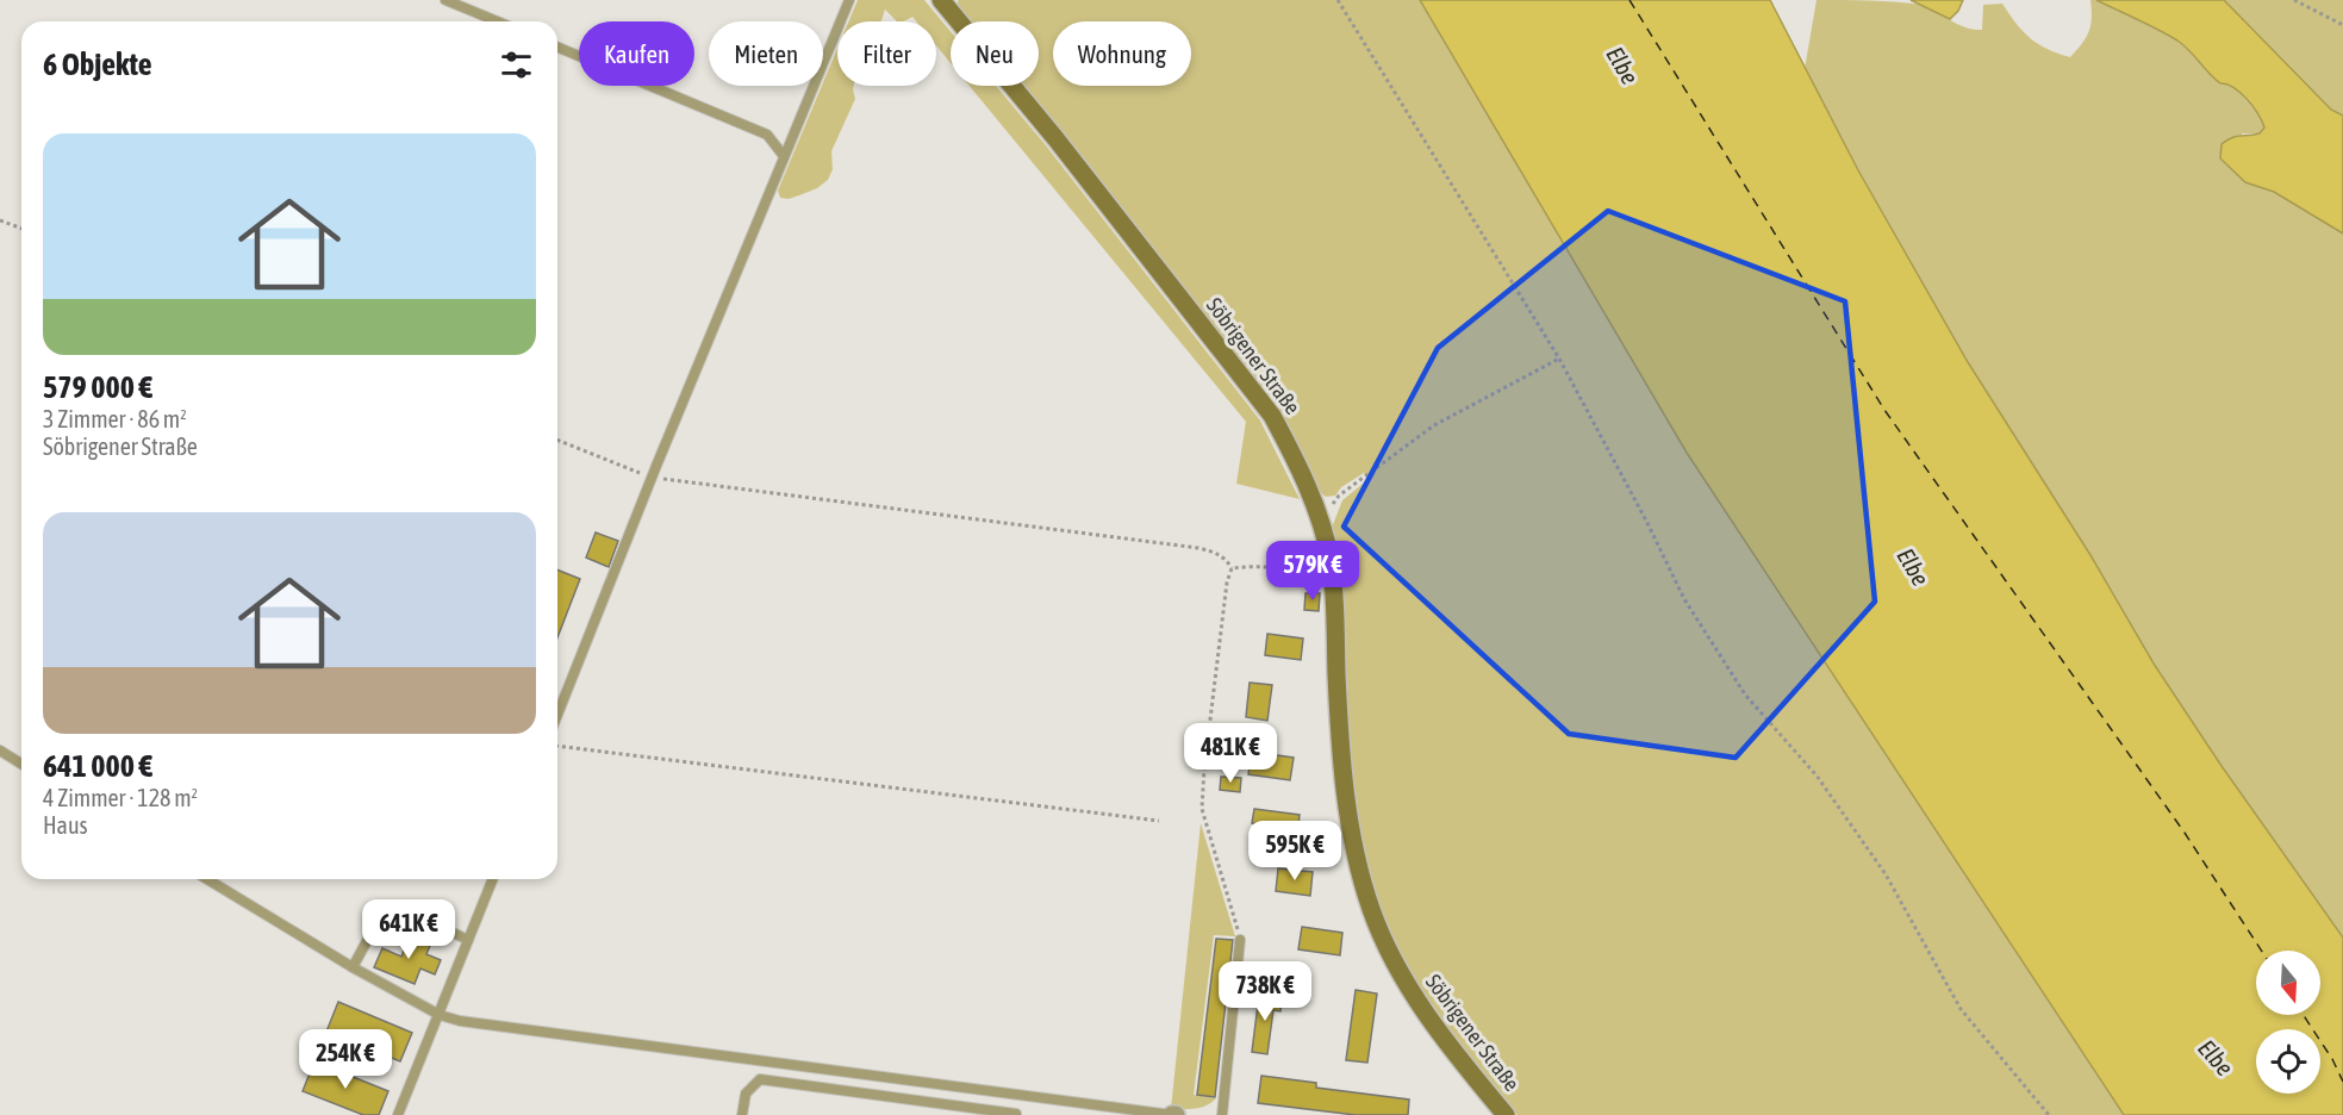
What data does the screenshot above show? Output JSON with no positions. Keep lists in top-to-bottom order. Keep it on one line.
{"streets":{"street":["Söbrigener Straße"]},"water":["Elbe"],"north":"bottom","page":{"chip":["Kaufen","Mieten","Filter","Neu","Wohnung"],"heading":"6 Objekte","list":[{"name":"579 000 €","note":"3 Zimmer · 86 m² · Söbrigener Straße"},{"name":"641 000 €","note":"4 Zimmer · 128 m² · Haus"}],"price":["579K €","481K €","595K €","641K €","738K €","254K €"]}}
